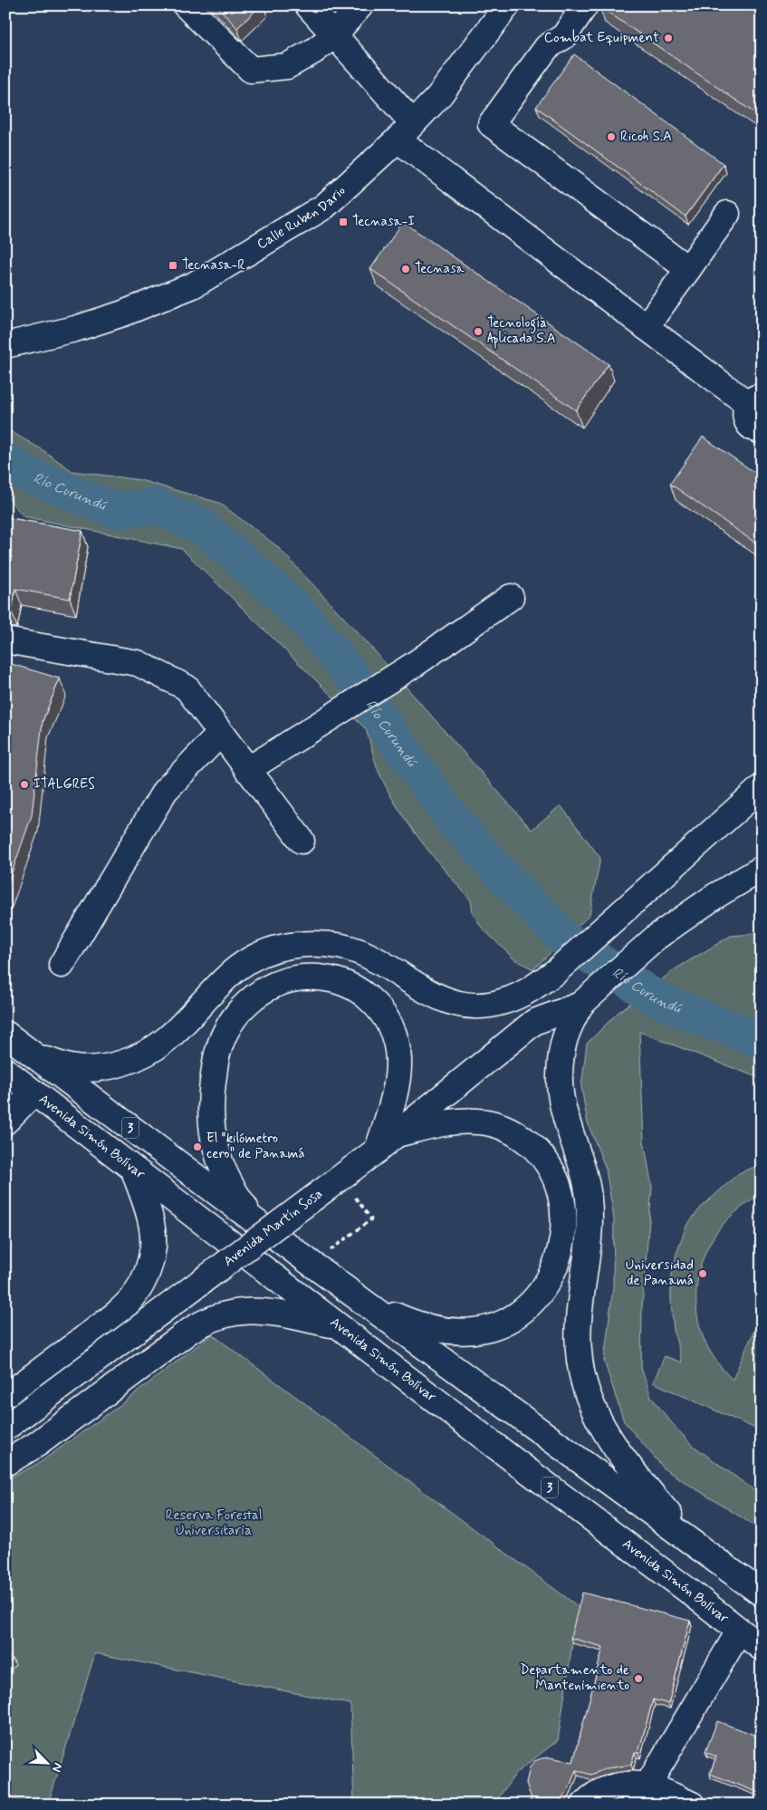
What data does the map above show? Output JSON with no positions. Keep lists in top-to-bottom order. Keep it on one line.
{"streets":{"main road":["Calle Ruben Dario","3","Avenida Simón Bolívar","Avenida Martín Sosa"]},"water":["Río Curundú"],"parks":["Reserva Forestal Universitaria"],"places":{"other":["Combat Equipment","Ricoh S.A","Tecnasa","Tecnología Aplicada S.A","ITALGRES","El “kilómetro cero” de Panamá","Universidad de Panamá","Departamento de Mantenimiento"],"transit":["Tecnasa-I","Tecnasa-R"]},"north":"bottom right"}
